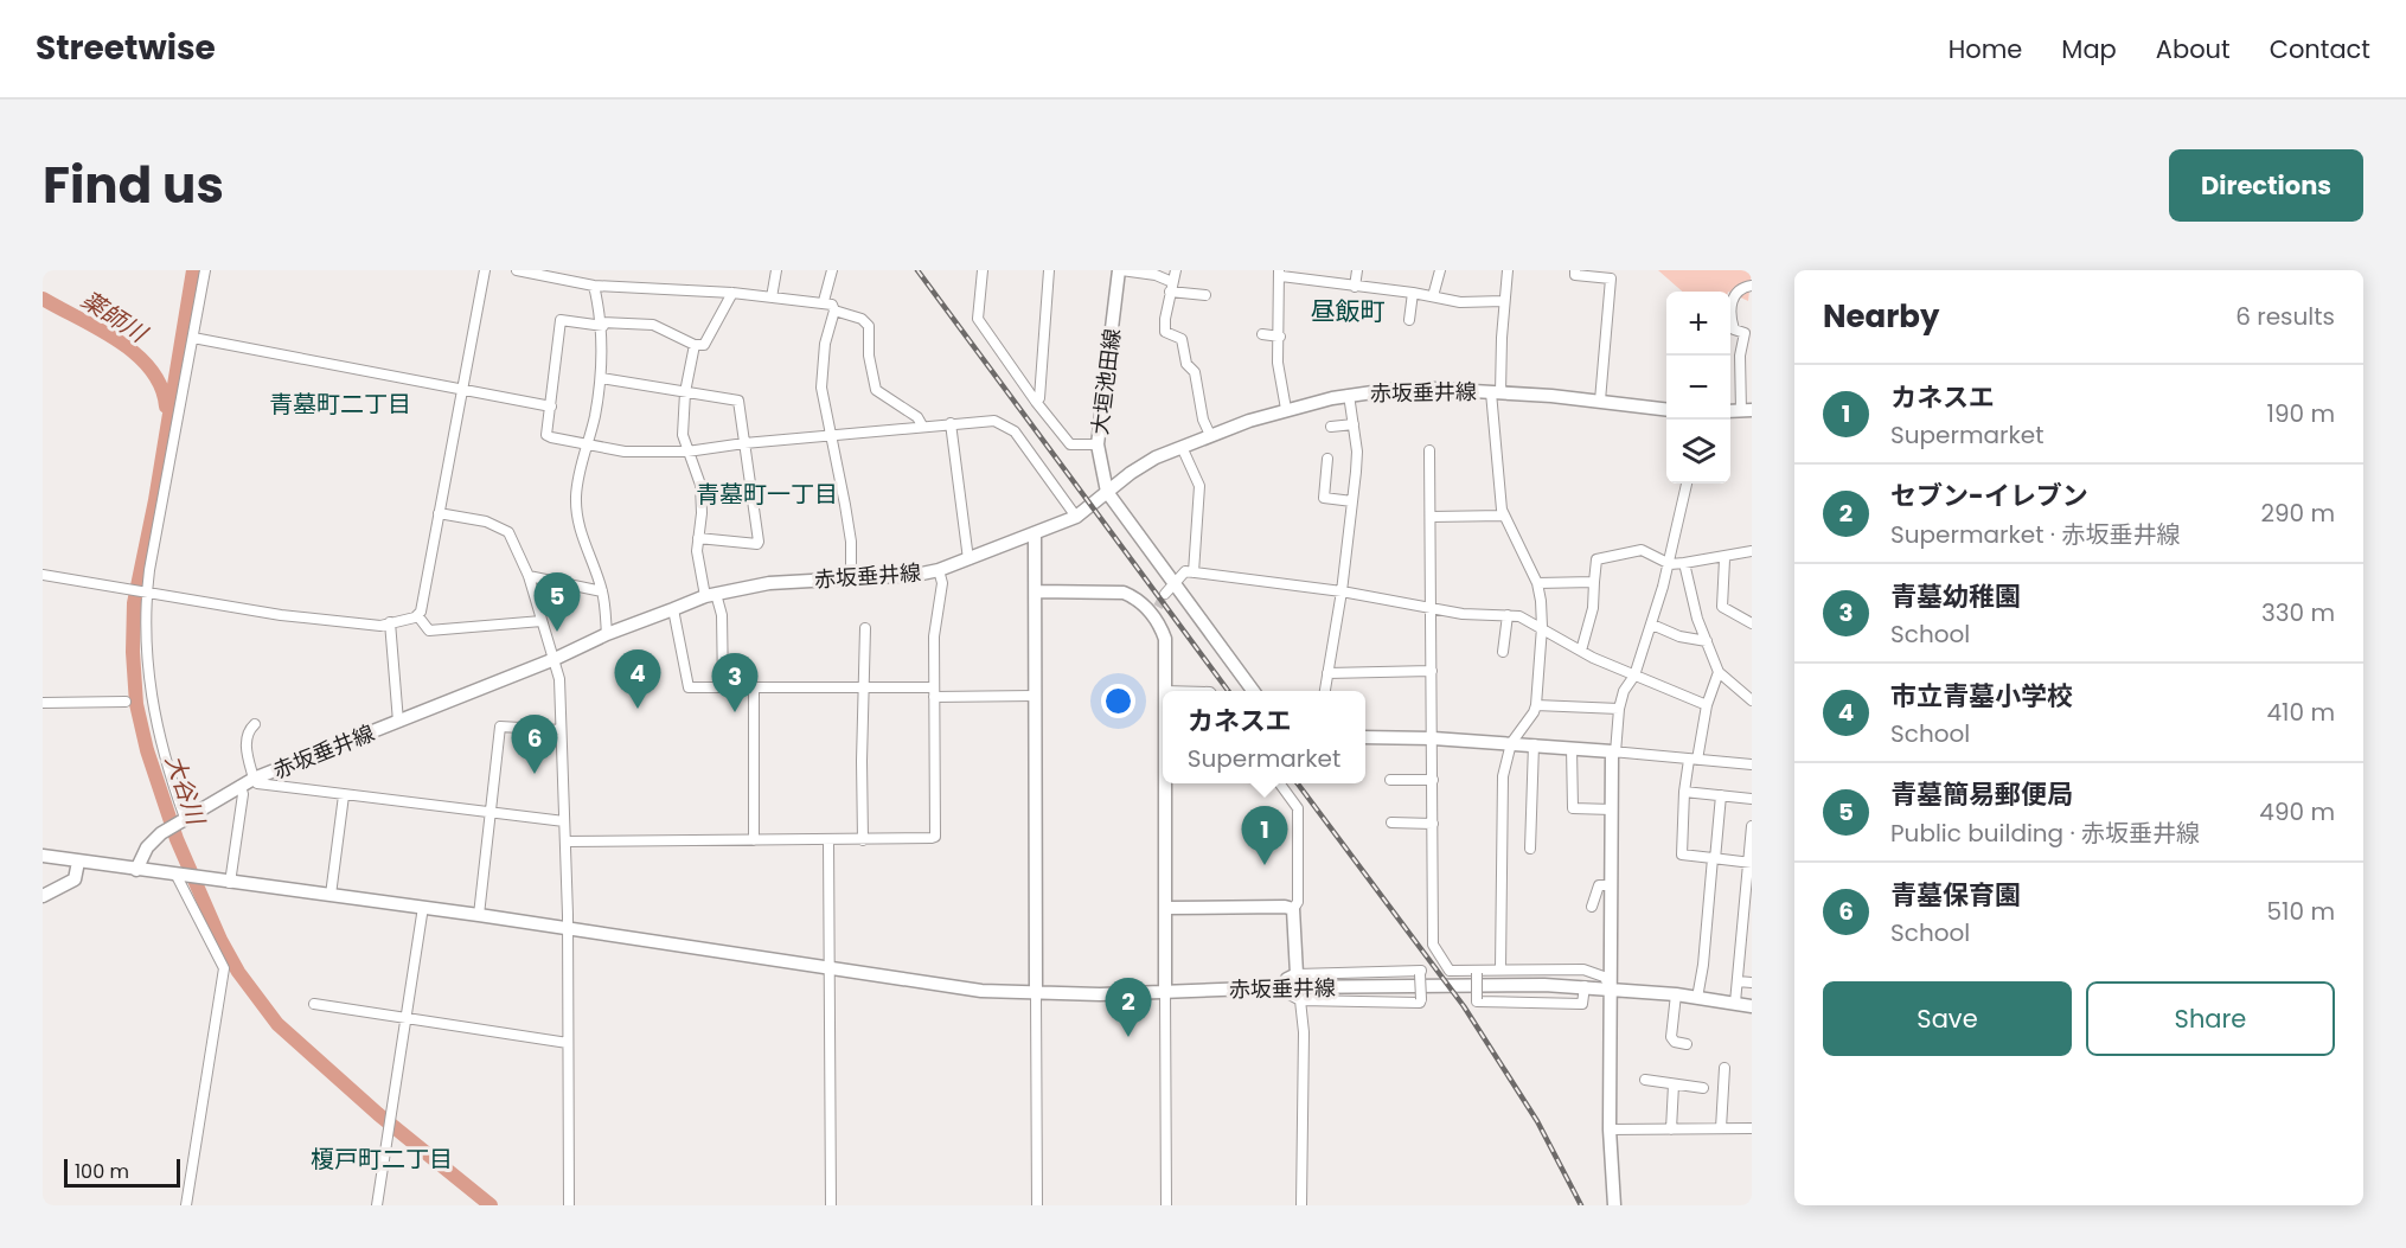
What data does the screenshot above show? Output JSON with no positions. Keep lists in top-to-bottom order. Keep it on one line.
{"streets":{"main road":["大垣池田線","赤坂垂井線"]},"crossings":[["大垣池田線","赤坂垂井線"]],"districts":["昼飯町","青墓町二丁目","青墓町一丁目","榎戸町二丁目"],"water":["薬師川","大谷川"],"scale_bar":"100 m","page":{"header":"Streetwise","nav":["Home","Map","About","Contact"],"title":"Find us","buttons":["Directions",["Save","Share"]],"heading":["Nearby","6 results"],"map_buttons":["+","−"],"list":[{"mark":"1","name":"カネスエ","note":"Supermarket","value":"190 m"},{"mark":"2","name":"セブン-イレブン","note":"Supermarket · 赤坂垂井線","value":"290 m"},{"mark":"3","name":"青墓幼稚園","note":"School","value":"330 m"},{"mark":"4","name":"市立青墓小学校","note":"School","value":"410 m"},{"mark":"5","name":"青墓簡易郵便局","note":"Public building · 赤坂垂井線","value":"490 m"},{"mark":"6","name":"青墓保育園","note":"School","value":"510 m"}],"pins":["5","4","3","6","1","2"],"popup":["カネスエ","Supermarket"],"scale":"100 m"}}
